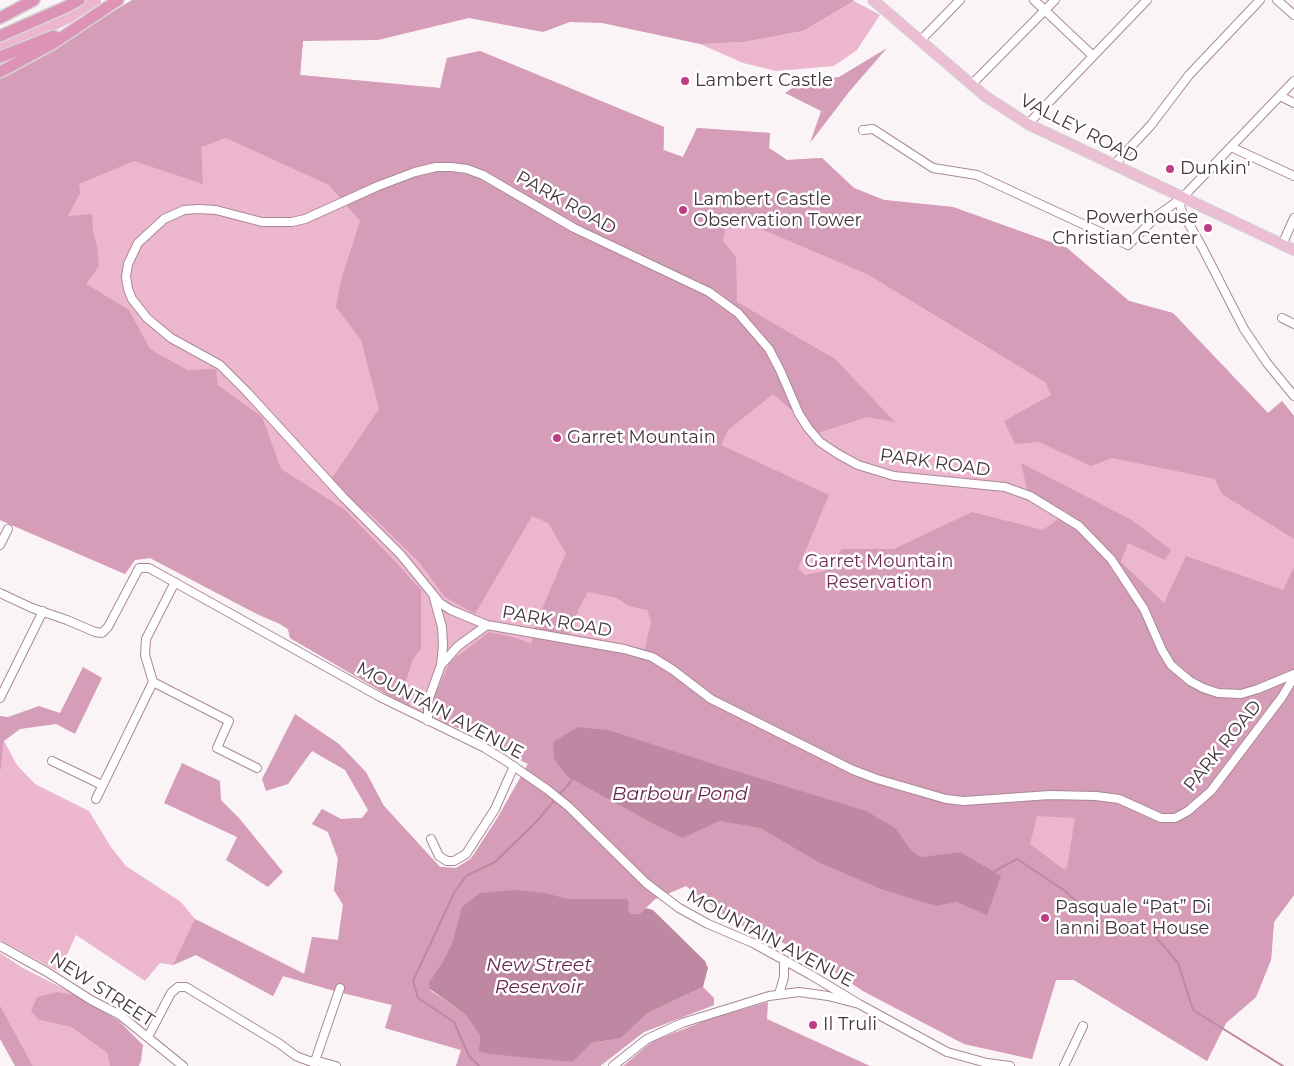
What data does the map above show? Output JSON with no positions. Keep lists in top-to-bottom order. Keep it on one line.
{"streets":{"main road":["VALLEY ROAD"],"street":["PARK ROAD","MOUNTAIN AVENUE","NEW STREET"]},"crossings":[["PARK ROAD","MOUNTAIN AVENUE"]],"water":["Barbour Pond","New Street Reservoir"],"parks":["Garret Mountain Reservation"],"places":["Lambert Castle","Dunkin'","Lambert Castle Observation Tower","Powerhouse Christian Center","Garret Mountain","Pasquale “Pat” Di lanni Boat House","Il Truli"]}
